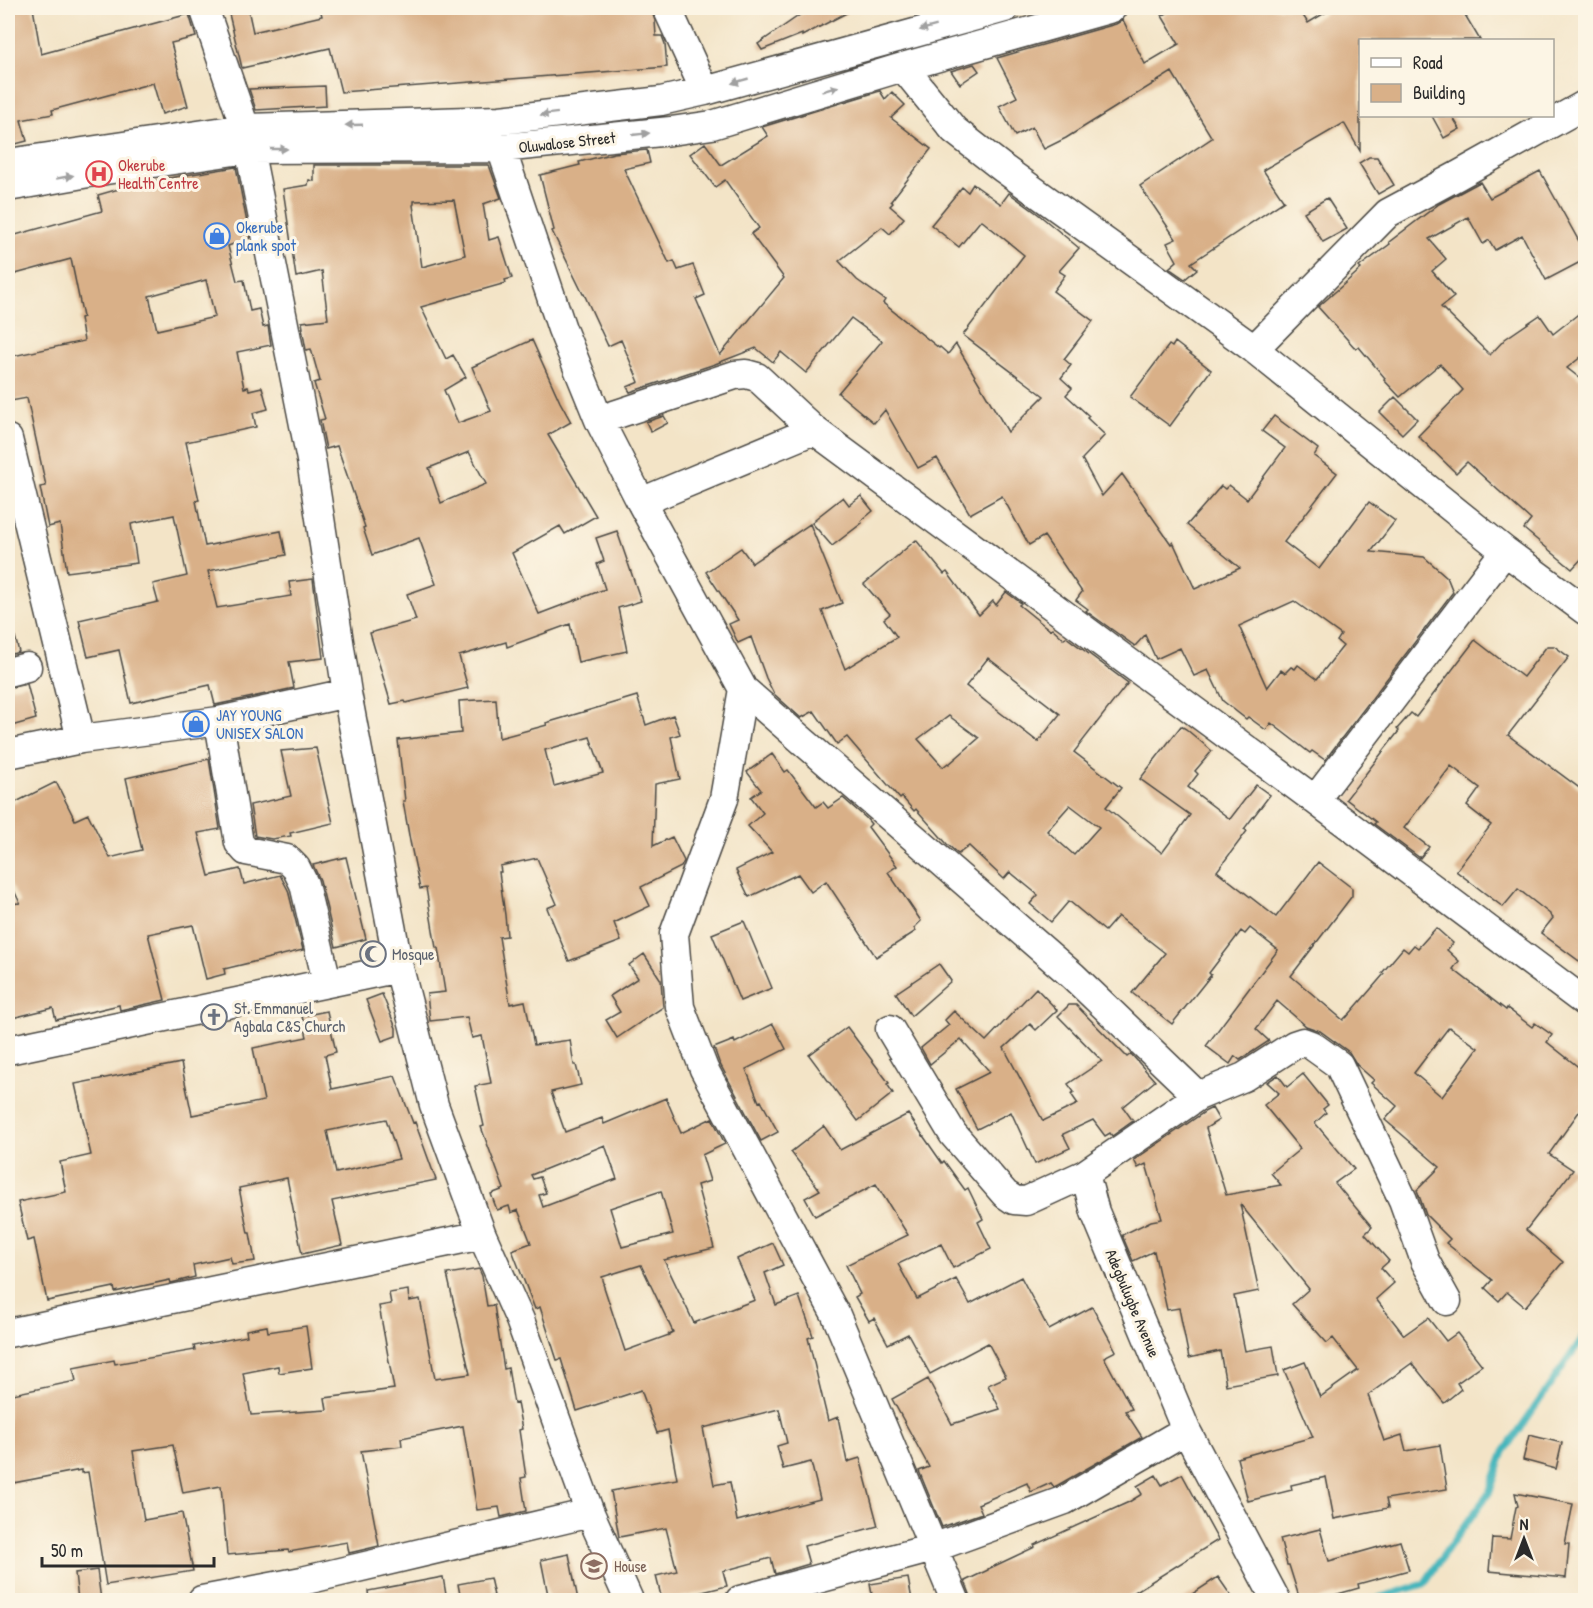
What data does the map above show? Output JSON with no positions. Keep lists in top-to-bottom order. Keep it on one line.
{"streets":{"street":["Oluwalose Street","Adegbulugbe Avenue"]},"places":{"hospital":["Okerube Health Centre"],"shop":["Okerube plank spot","JAY YOUNG UNISEX SALON"],"mosque":["Mosque"],"church":["St. Emmanuel Agbala C&S Church"],"school or university":["House"]},"legend":["Road","Building"],"scale_bar":"50 m","north":"top"}
